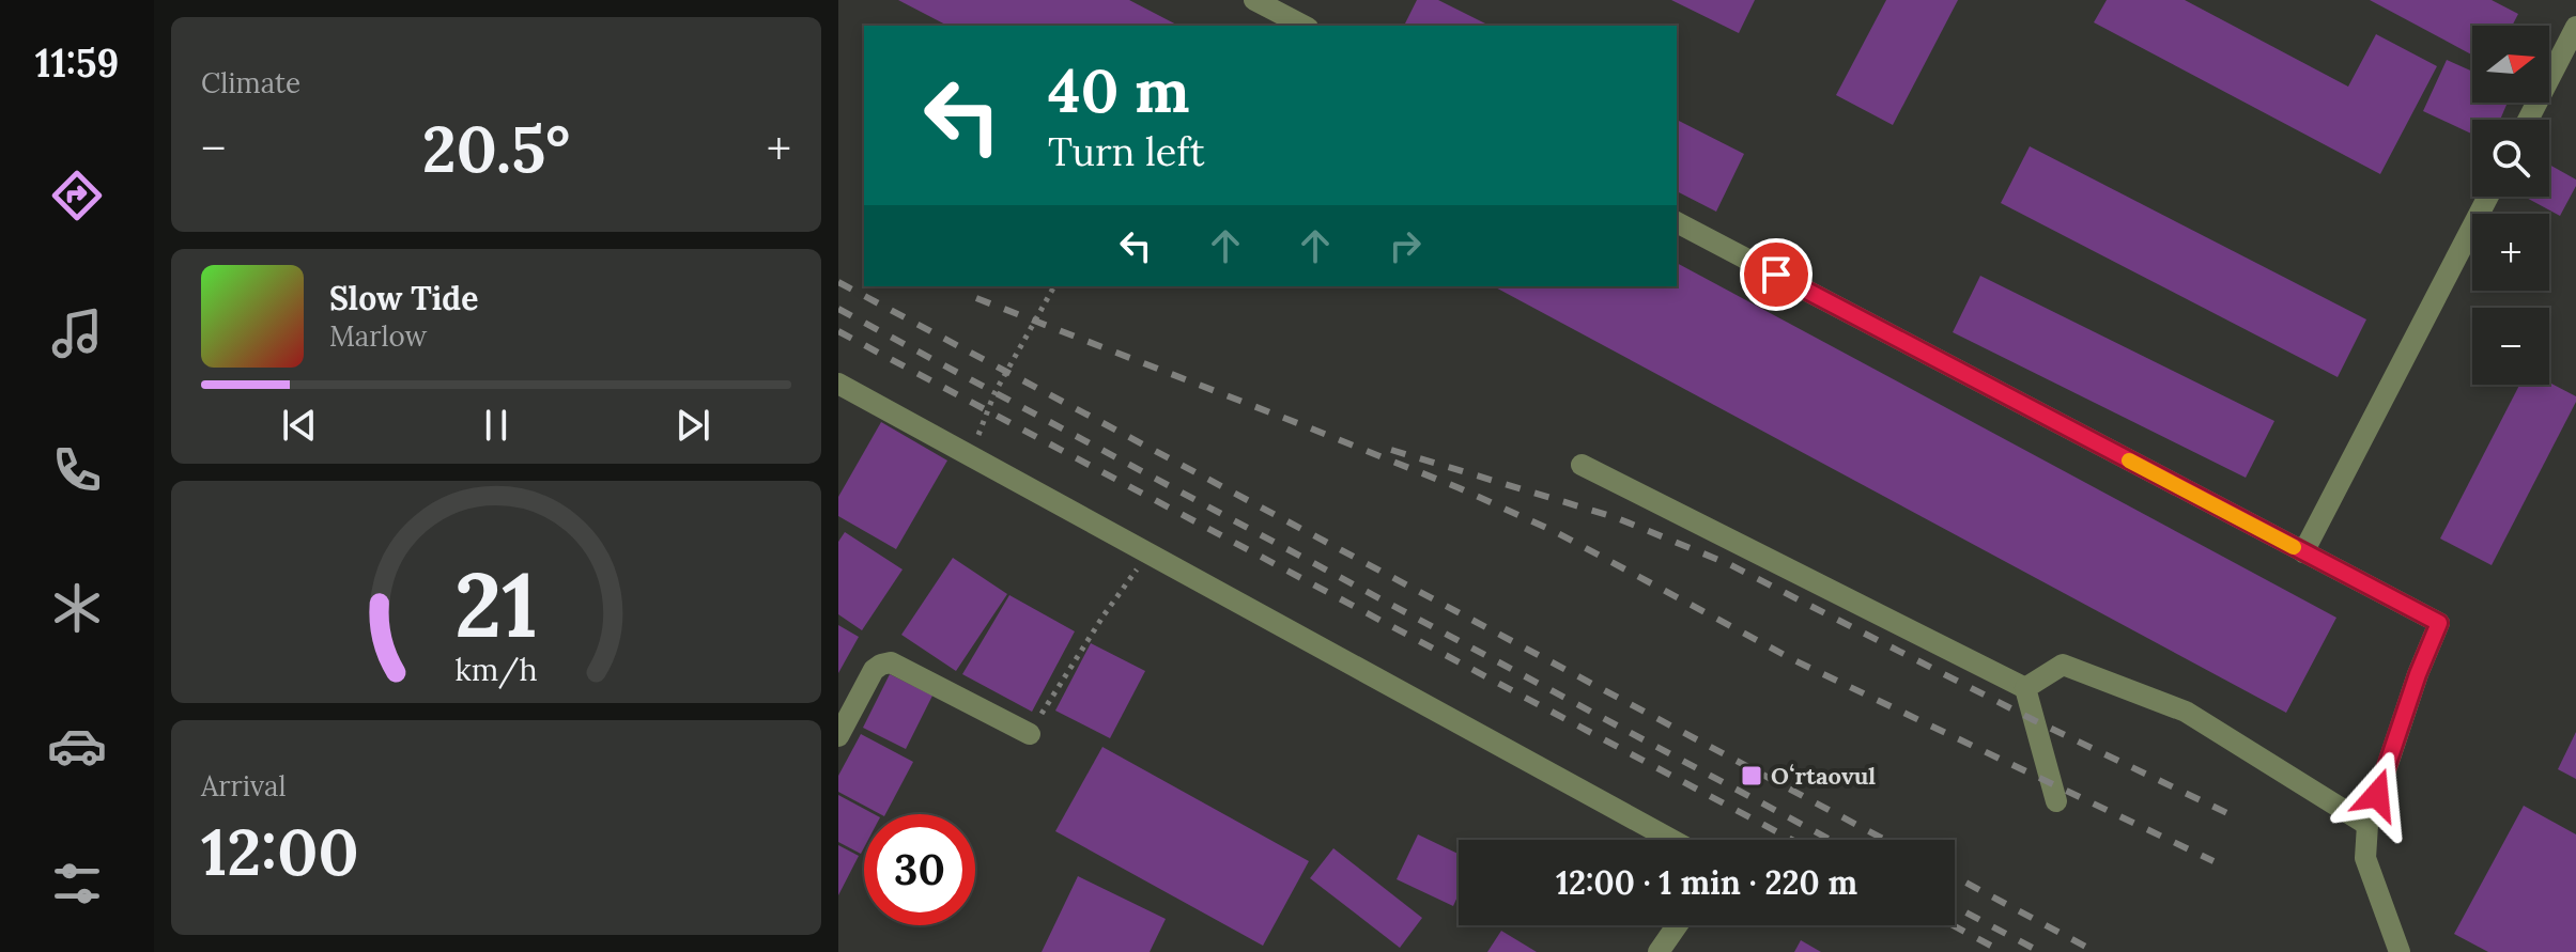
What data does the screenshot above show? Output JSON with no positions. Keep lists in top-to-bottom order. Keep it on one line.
{"places":{"transit":["Oʻrtaovul"]},"north":"right","page":{"tabs":"11:59","tile":["Climate",["Arrival","12:00"]],"map_buttons":["+","−"],"turn":["40 m","Turn left"],"heat":["−","20.5°","+"],"song":["Slow Tide","Marlow"],"limit":"30","trip":"12:00 · 1 min · 220 m","gauge":["21","km/h"]}}
